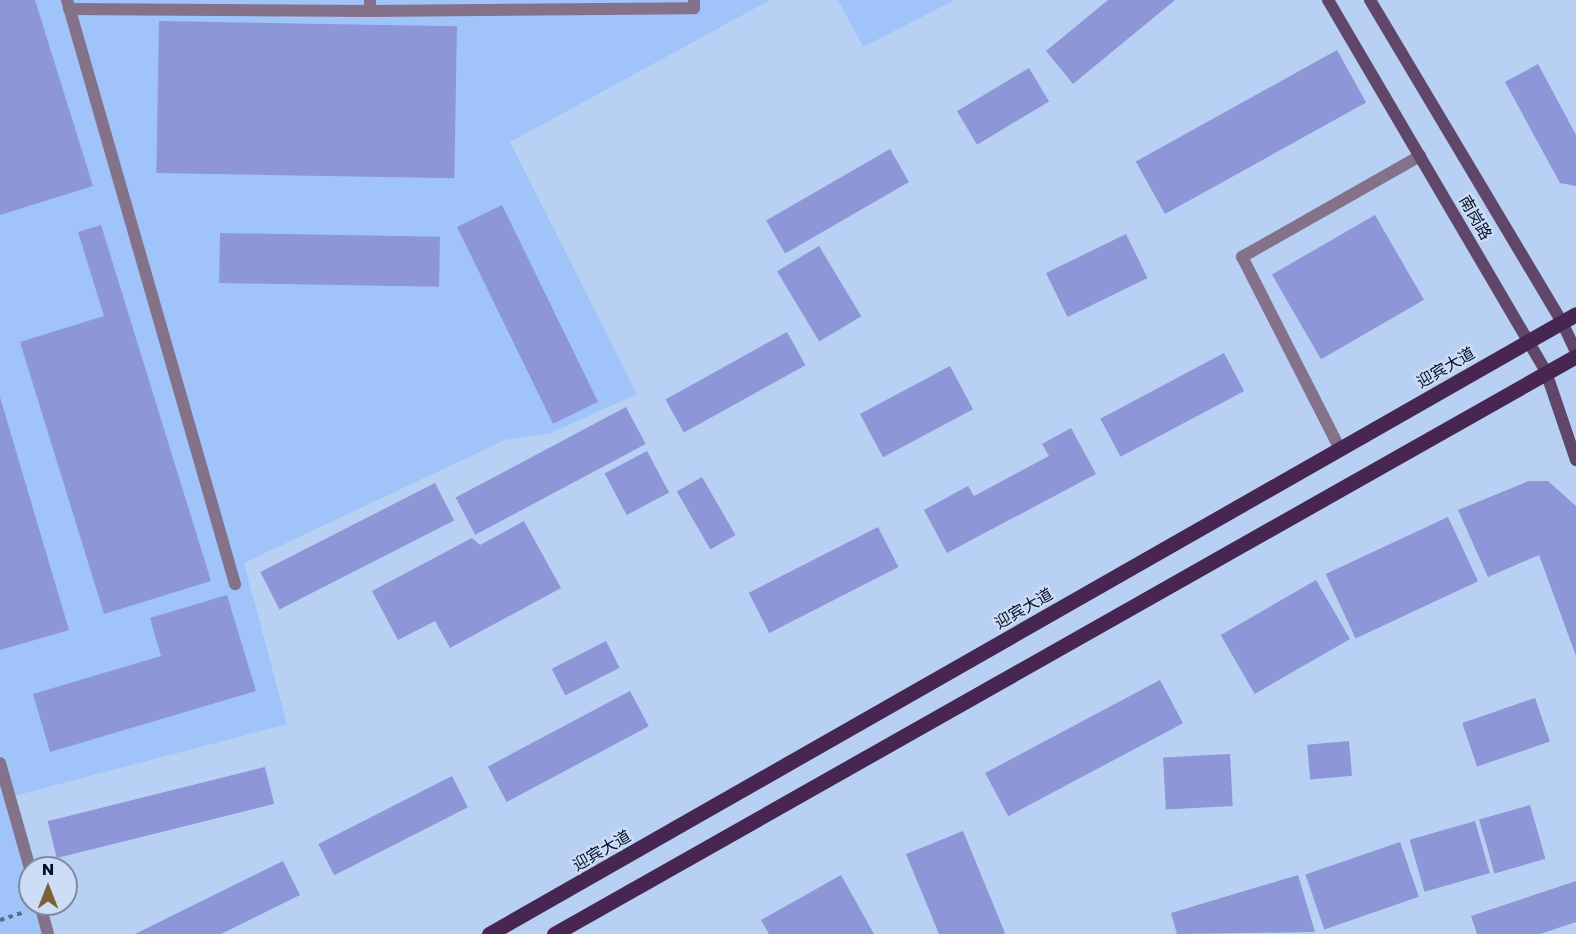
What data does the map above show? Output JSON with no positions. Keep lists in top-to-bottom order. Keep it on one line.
{"streets":{"main road":["南岗路","迎宾大道"]},"crossings":[["南岗路","迎宾大道"]],"north":"top"}
